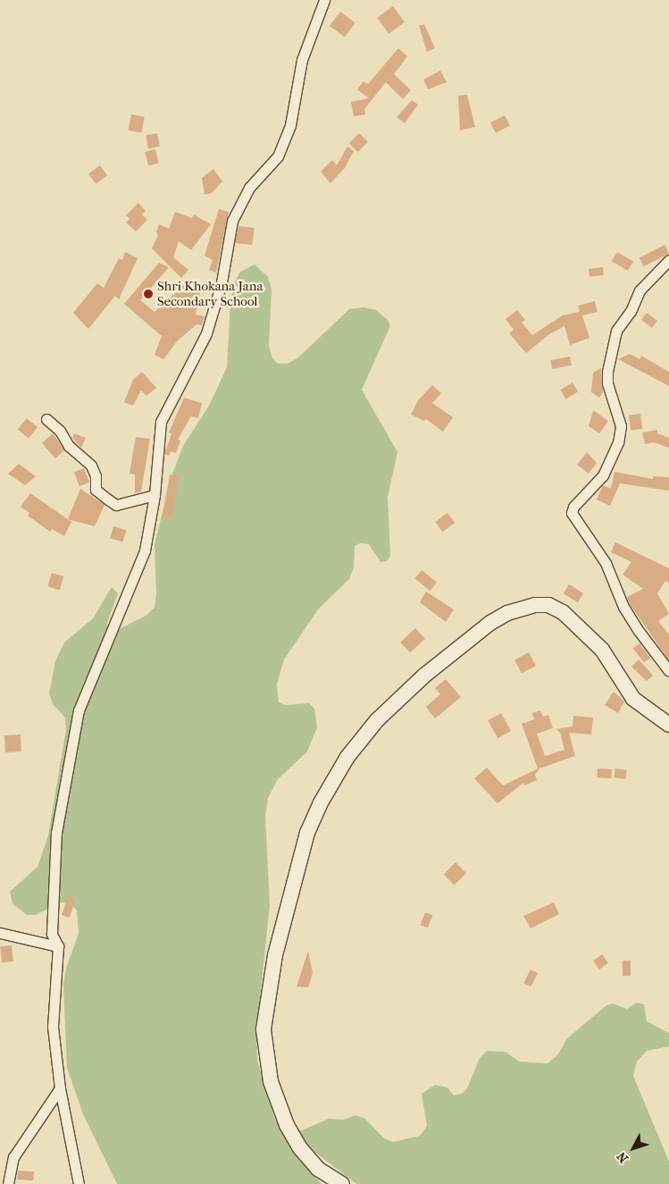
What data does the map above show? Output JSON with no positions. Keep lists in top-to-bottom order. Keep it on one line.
{"places":["Shri Khokana Jana Secondary School"],"north":"bottom left"}
